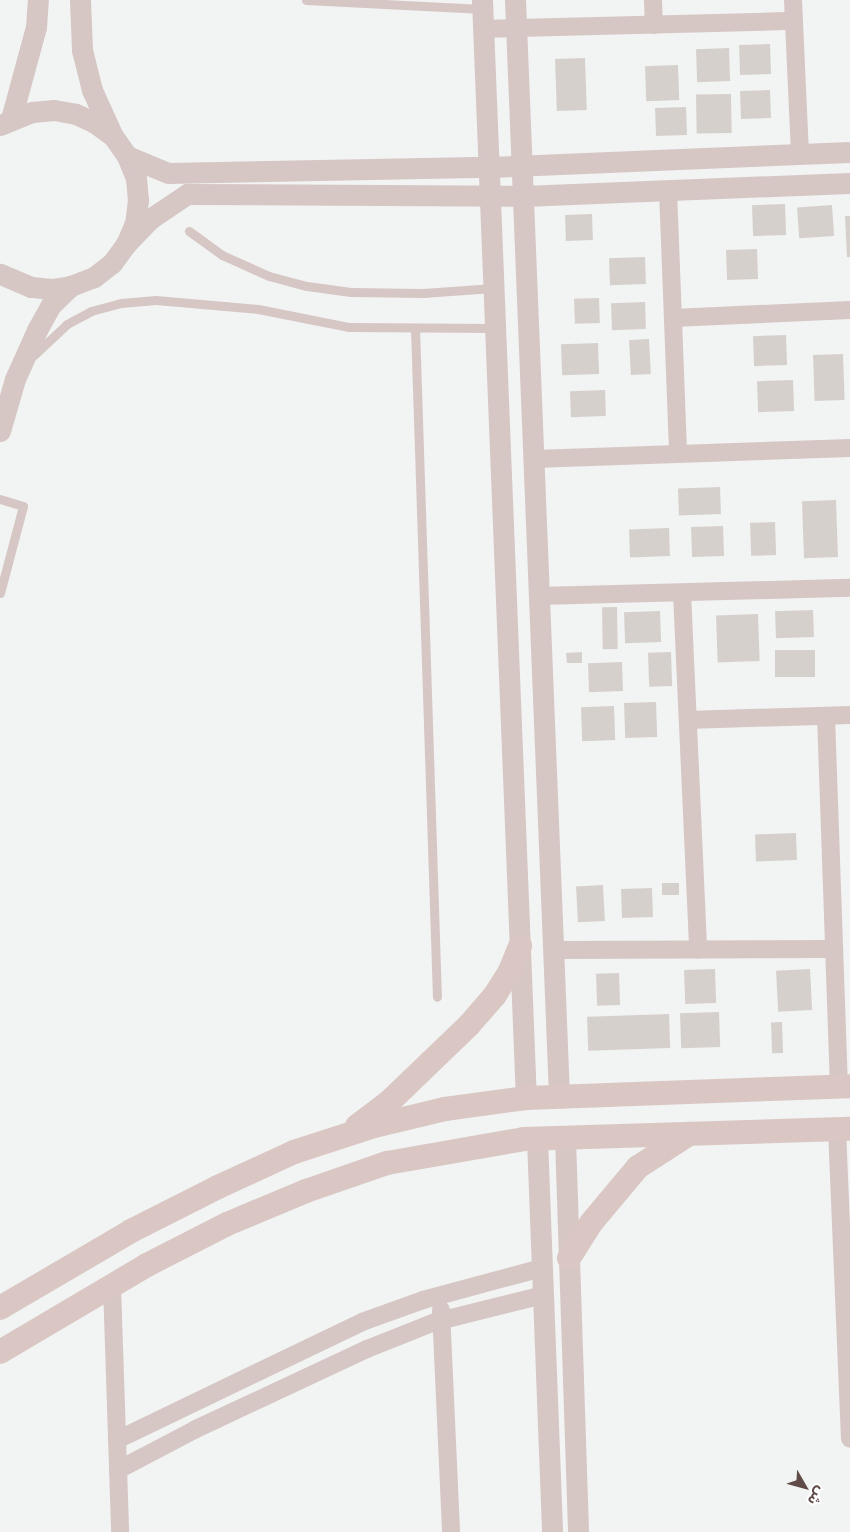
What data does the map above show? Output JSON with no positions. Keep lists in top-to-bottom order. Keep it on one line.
{"north":"bottom right"}
